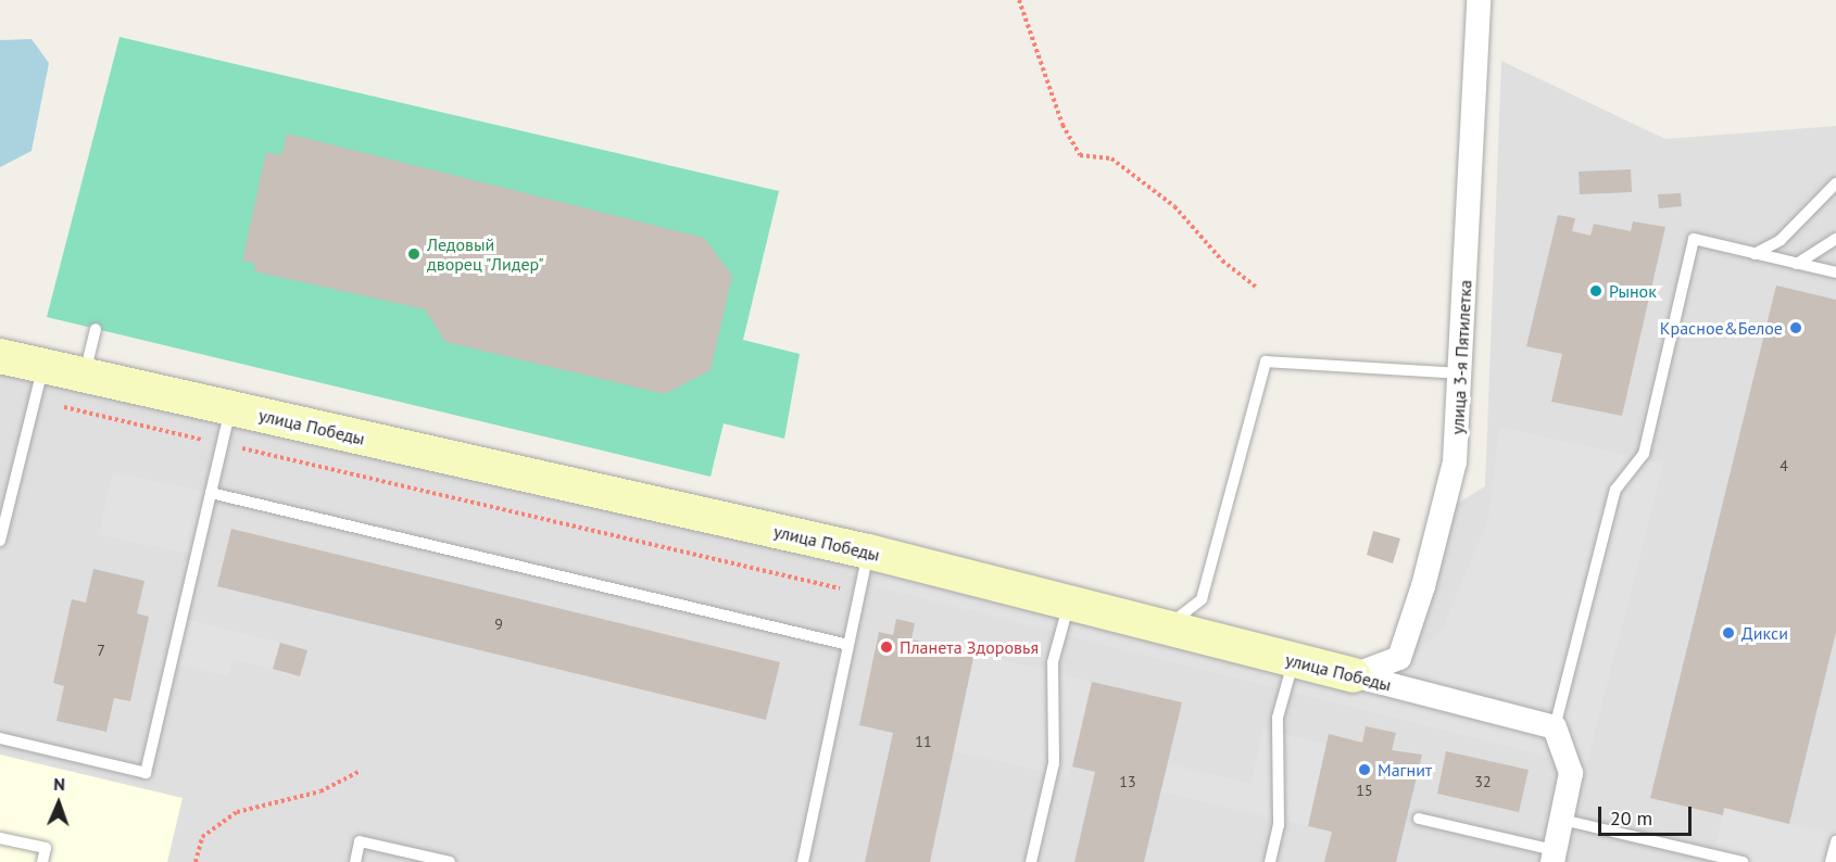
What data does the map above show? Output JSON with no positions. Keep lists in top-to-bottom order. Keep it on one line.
{"streets":{"street":["улица 3-я Пятилетка","улица Победы"]},"crossings":[["улица 3-я Пятилетка","улица Победы"]],"places":["Ледовый дворец \"Лидер\"","Рынок","Красное&Белое","Дикси","Планета Здоровья","Магнит"],"house_numbers":["4","9","7","11","13","32","15"],"scale_bar":"20 m","north":"top"}
